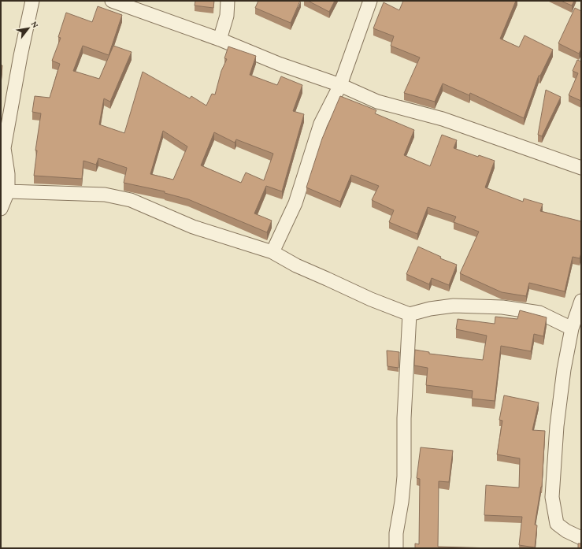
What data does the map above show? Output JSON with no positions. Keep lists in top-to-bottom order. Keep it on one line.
{"north":"top right"}
